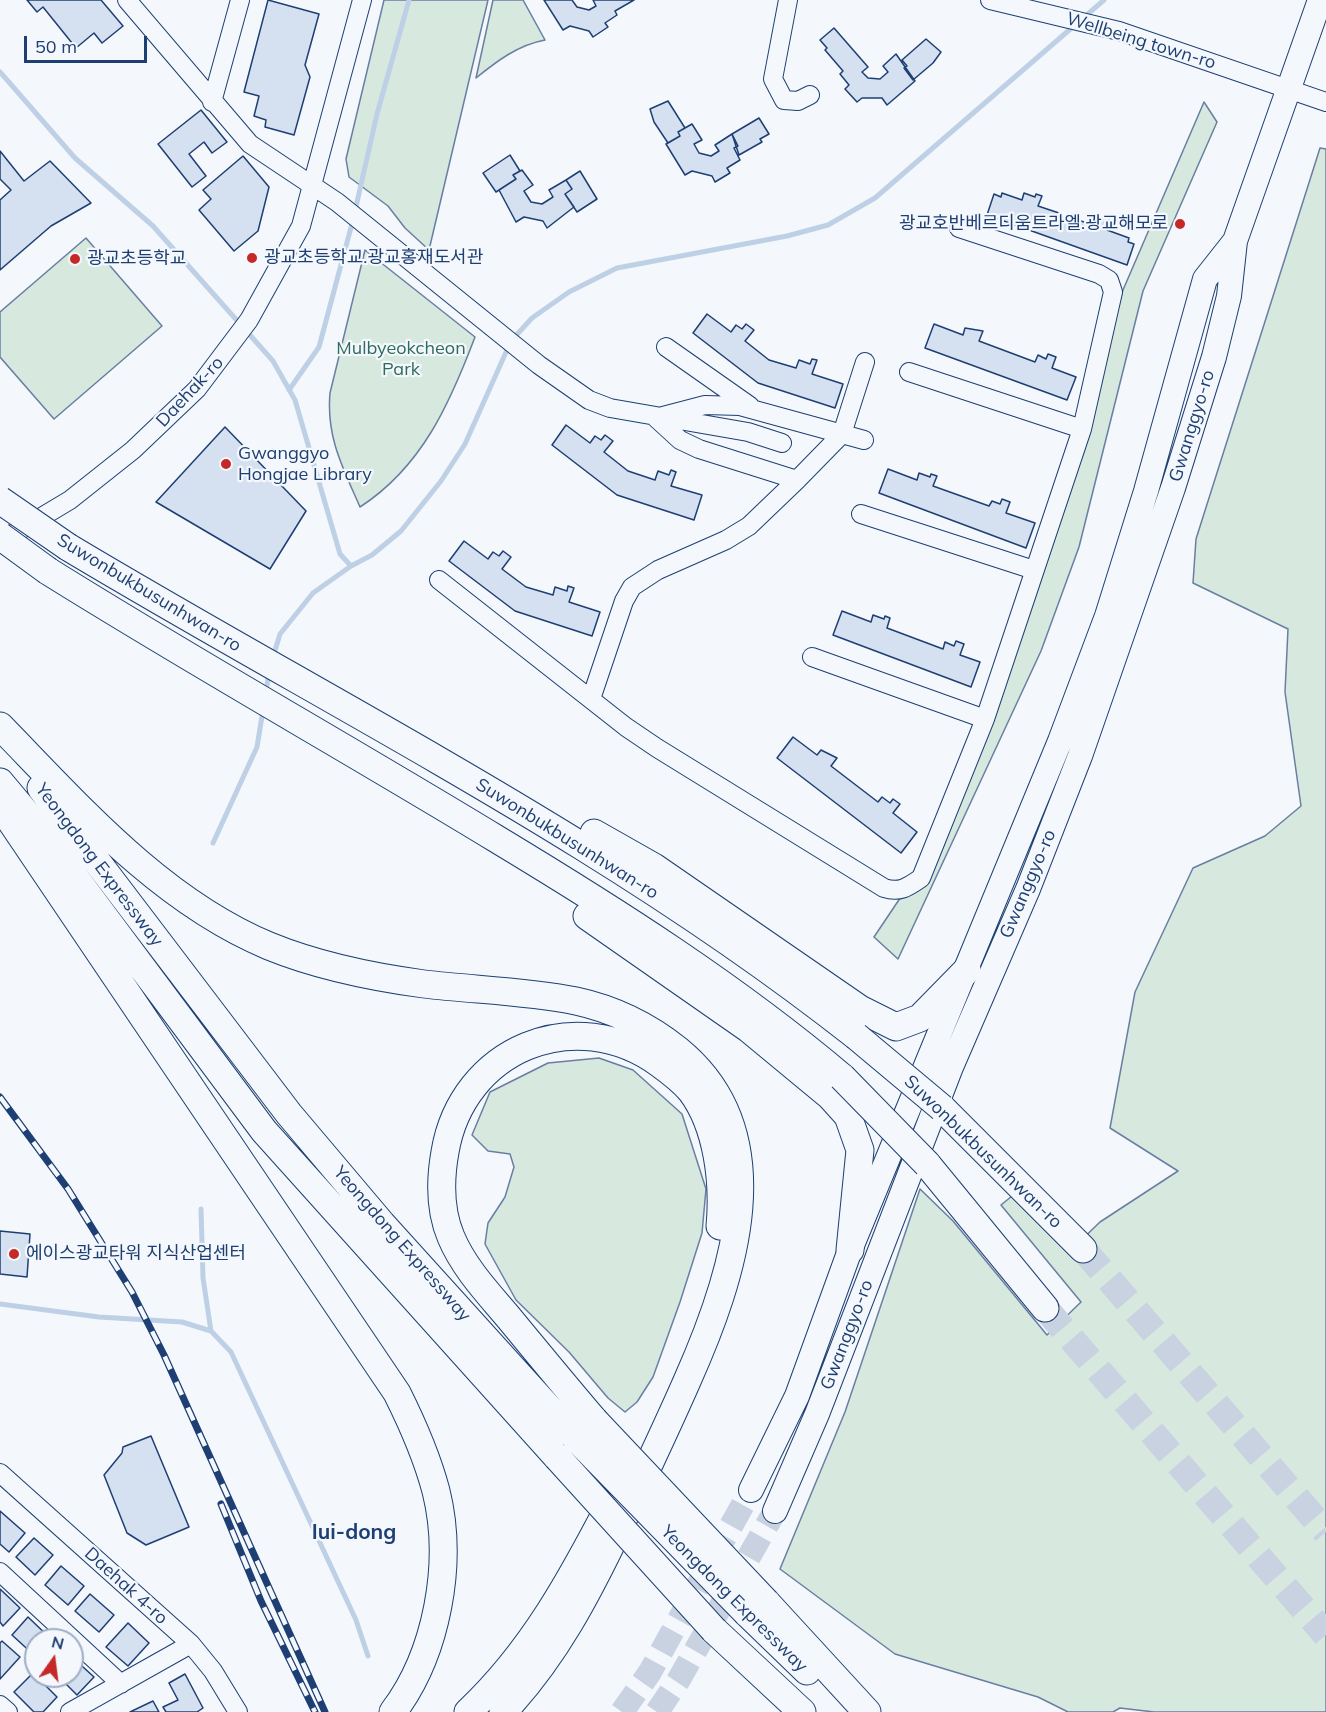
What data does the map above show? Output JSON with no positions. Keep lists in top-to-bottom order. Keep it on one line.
{"streets":{"highway":["Suwonbukbusunhwan-ro","Yeongdong Expressway"],"main road":["Gwanggyo-ro"],"street":["Wellbeing town-ro","Daehak-ro","Daehak 4-ro"]},"crossings":[["Wellbeing town-ro","Gwanggyo-ro"]],"districts":["Iui-dong"],"parks":["Mulbyeokcheon Park"],"places":["광교호반베르디움트라엘.광교해모로","광교초등학교.광교홍재도서관","광교초등학교","Gwanggyo Hongjae Library","에이스광교타워 지식산업센터"],"scale_bar":"50 m","north":"top"}
